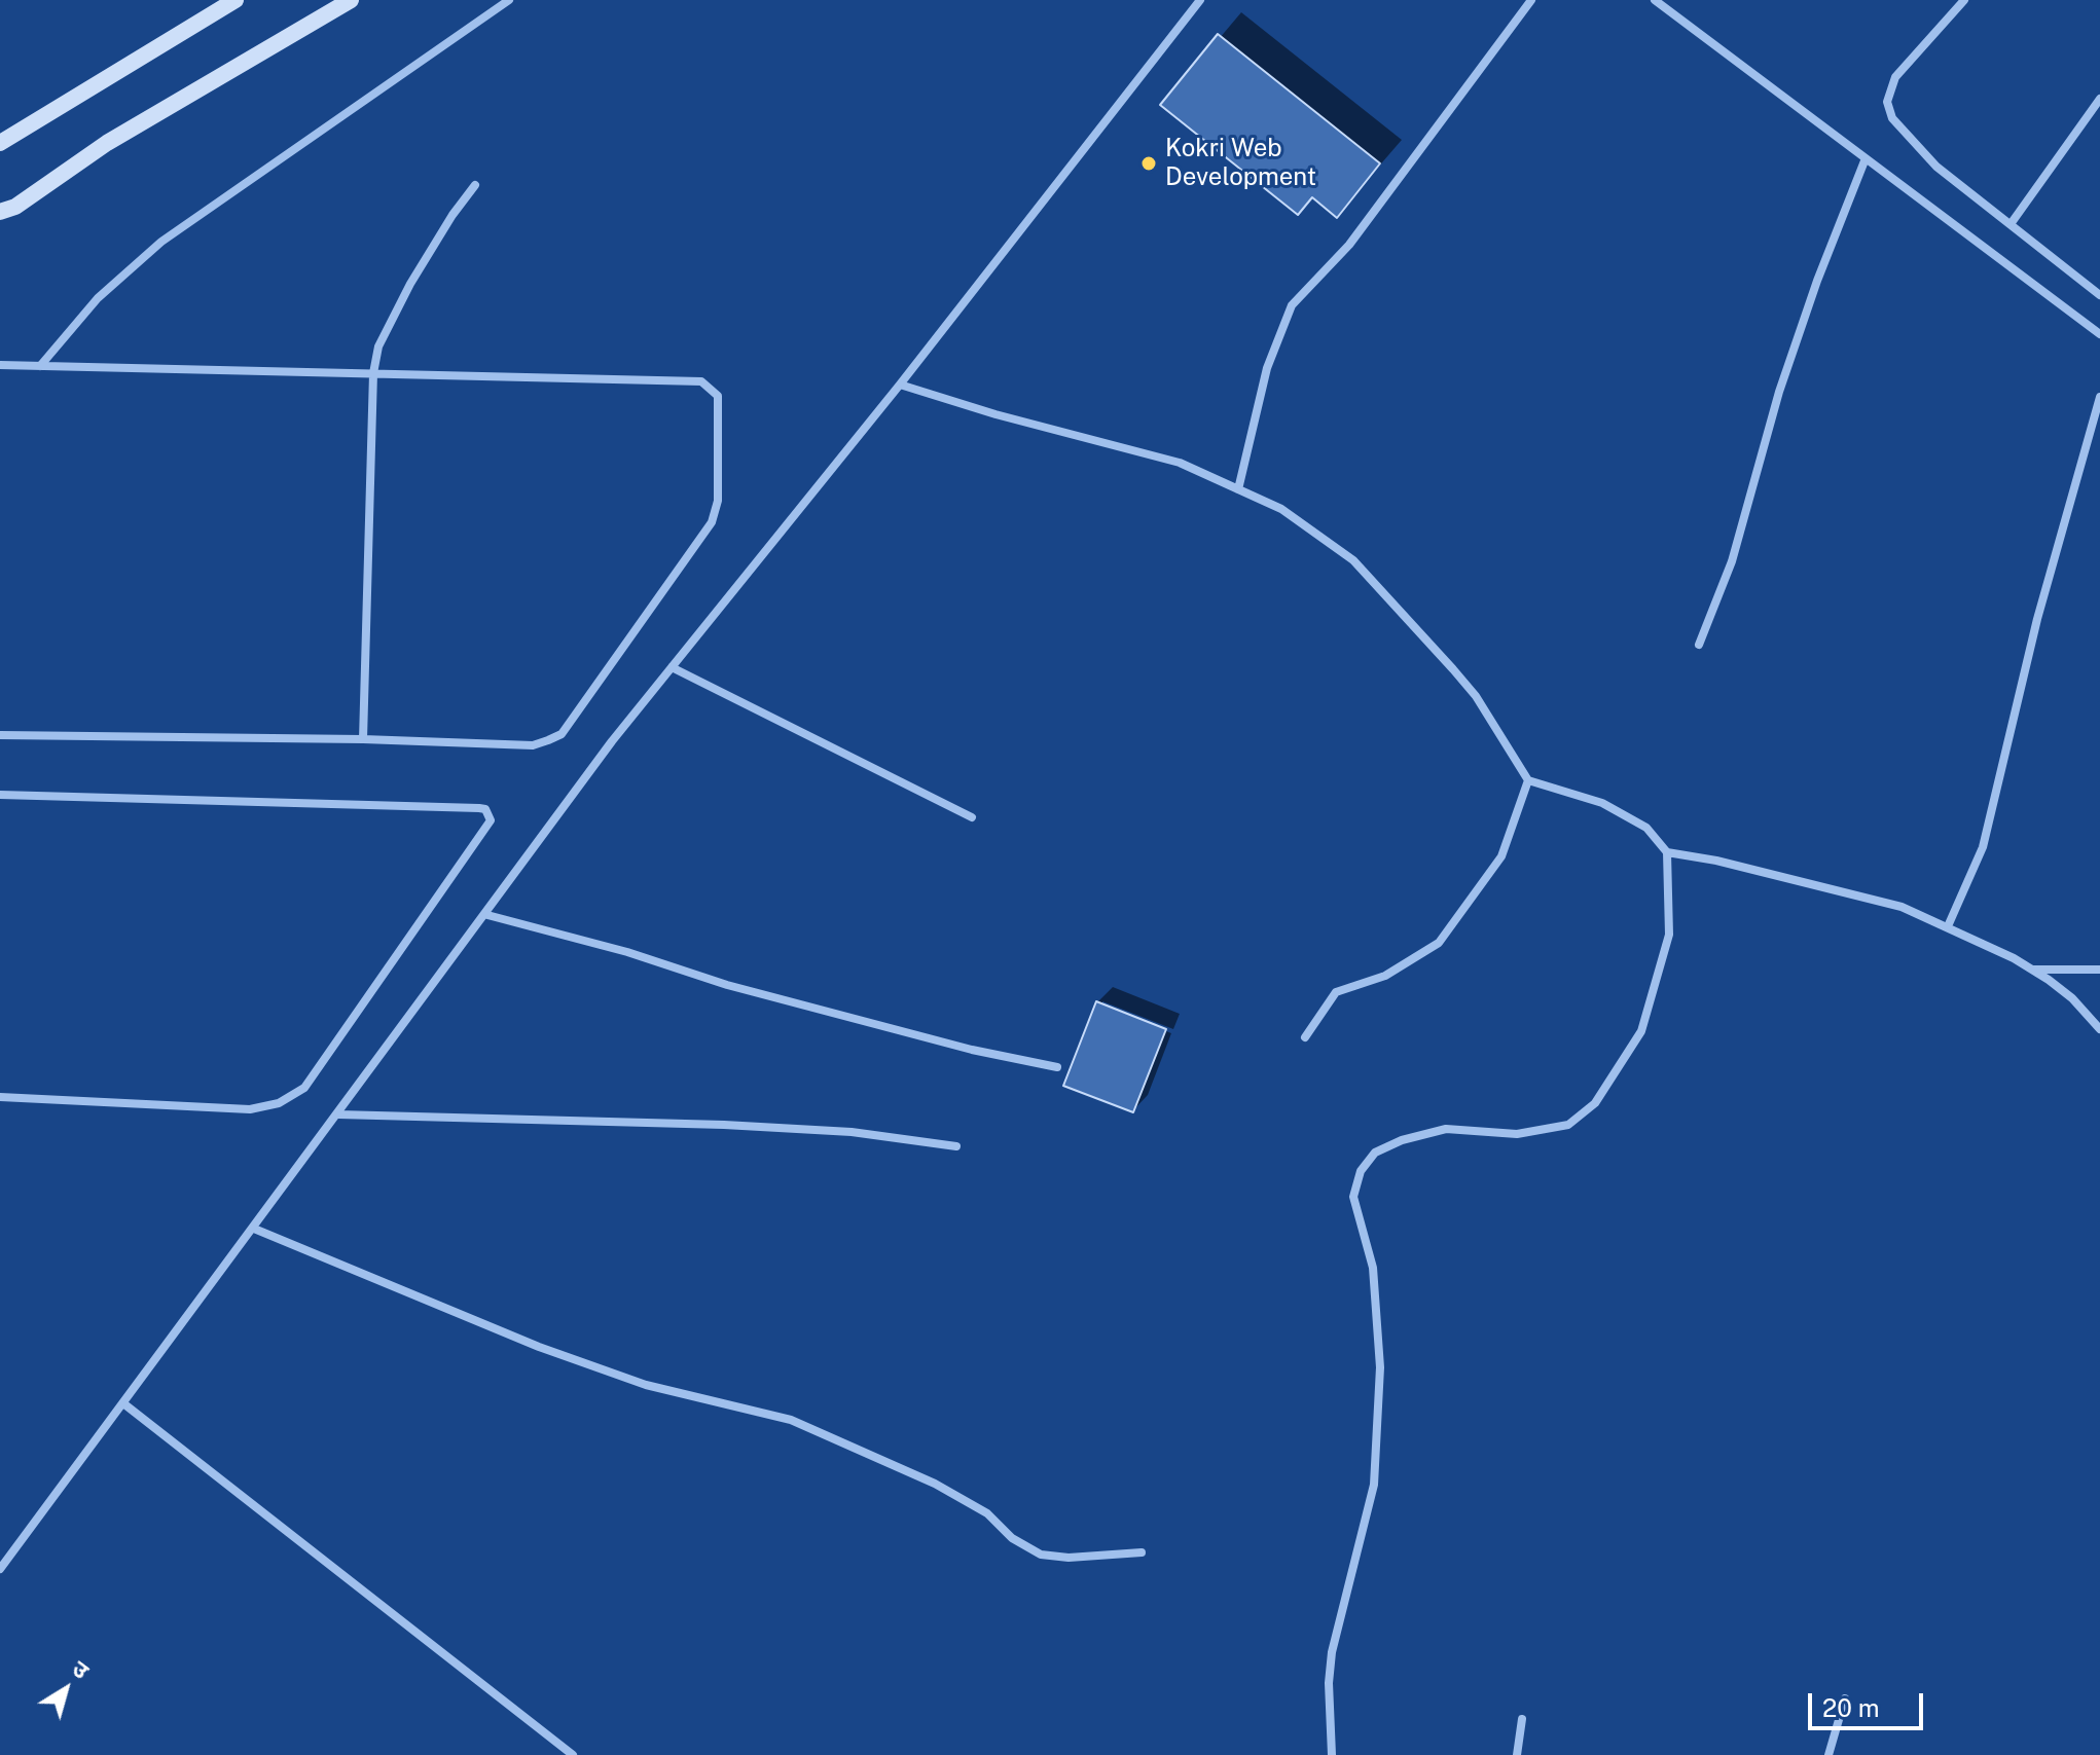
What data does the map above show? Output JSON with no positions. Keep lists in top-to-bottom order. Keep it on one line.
{"places":["Kokri Web Development"],"scale_bar":"20 m","north":"top right"}
